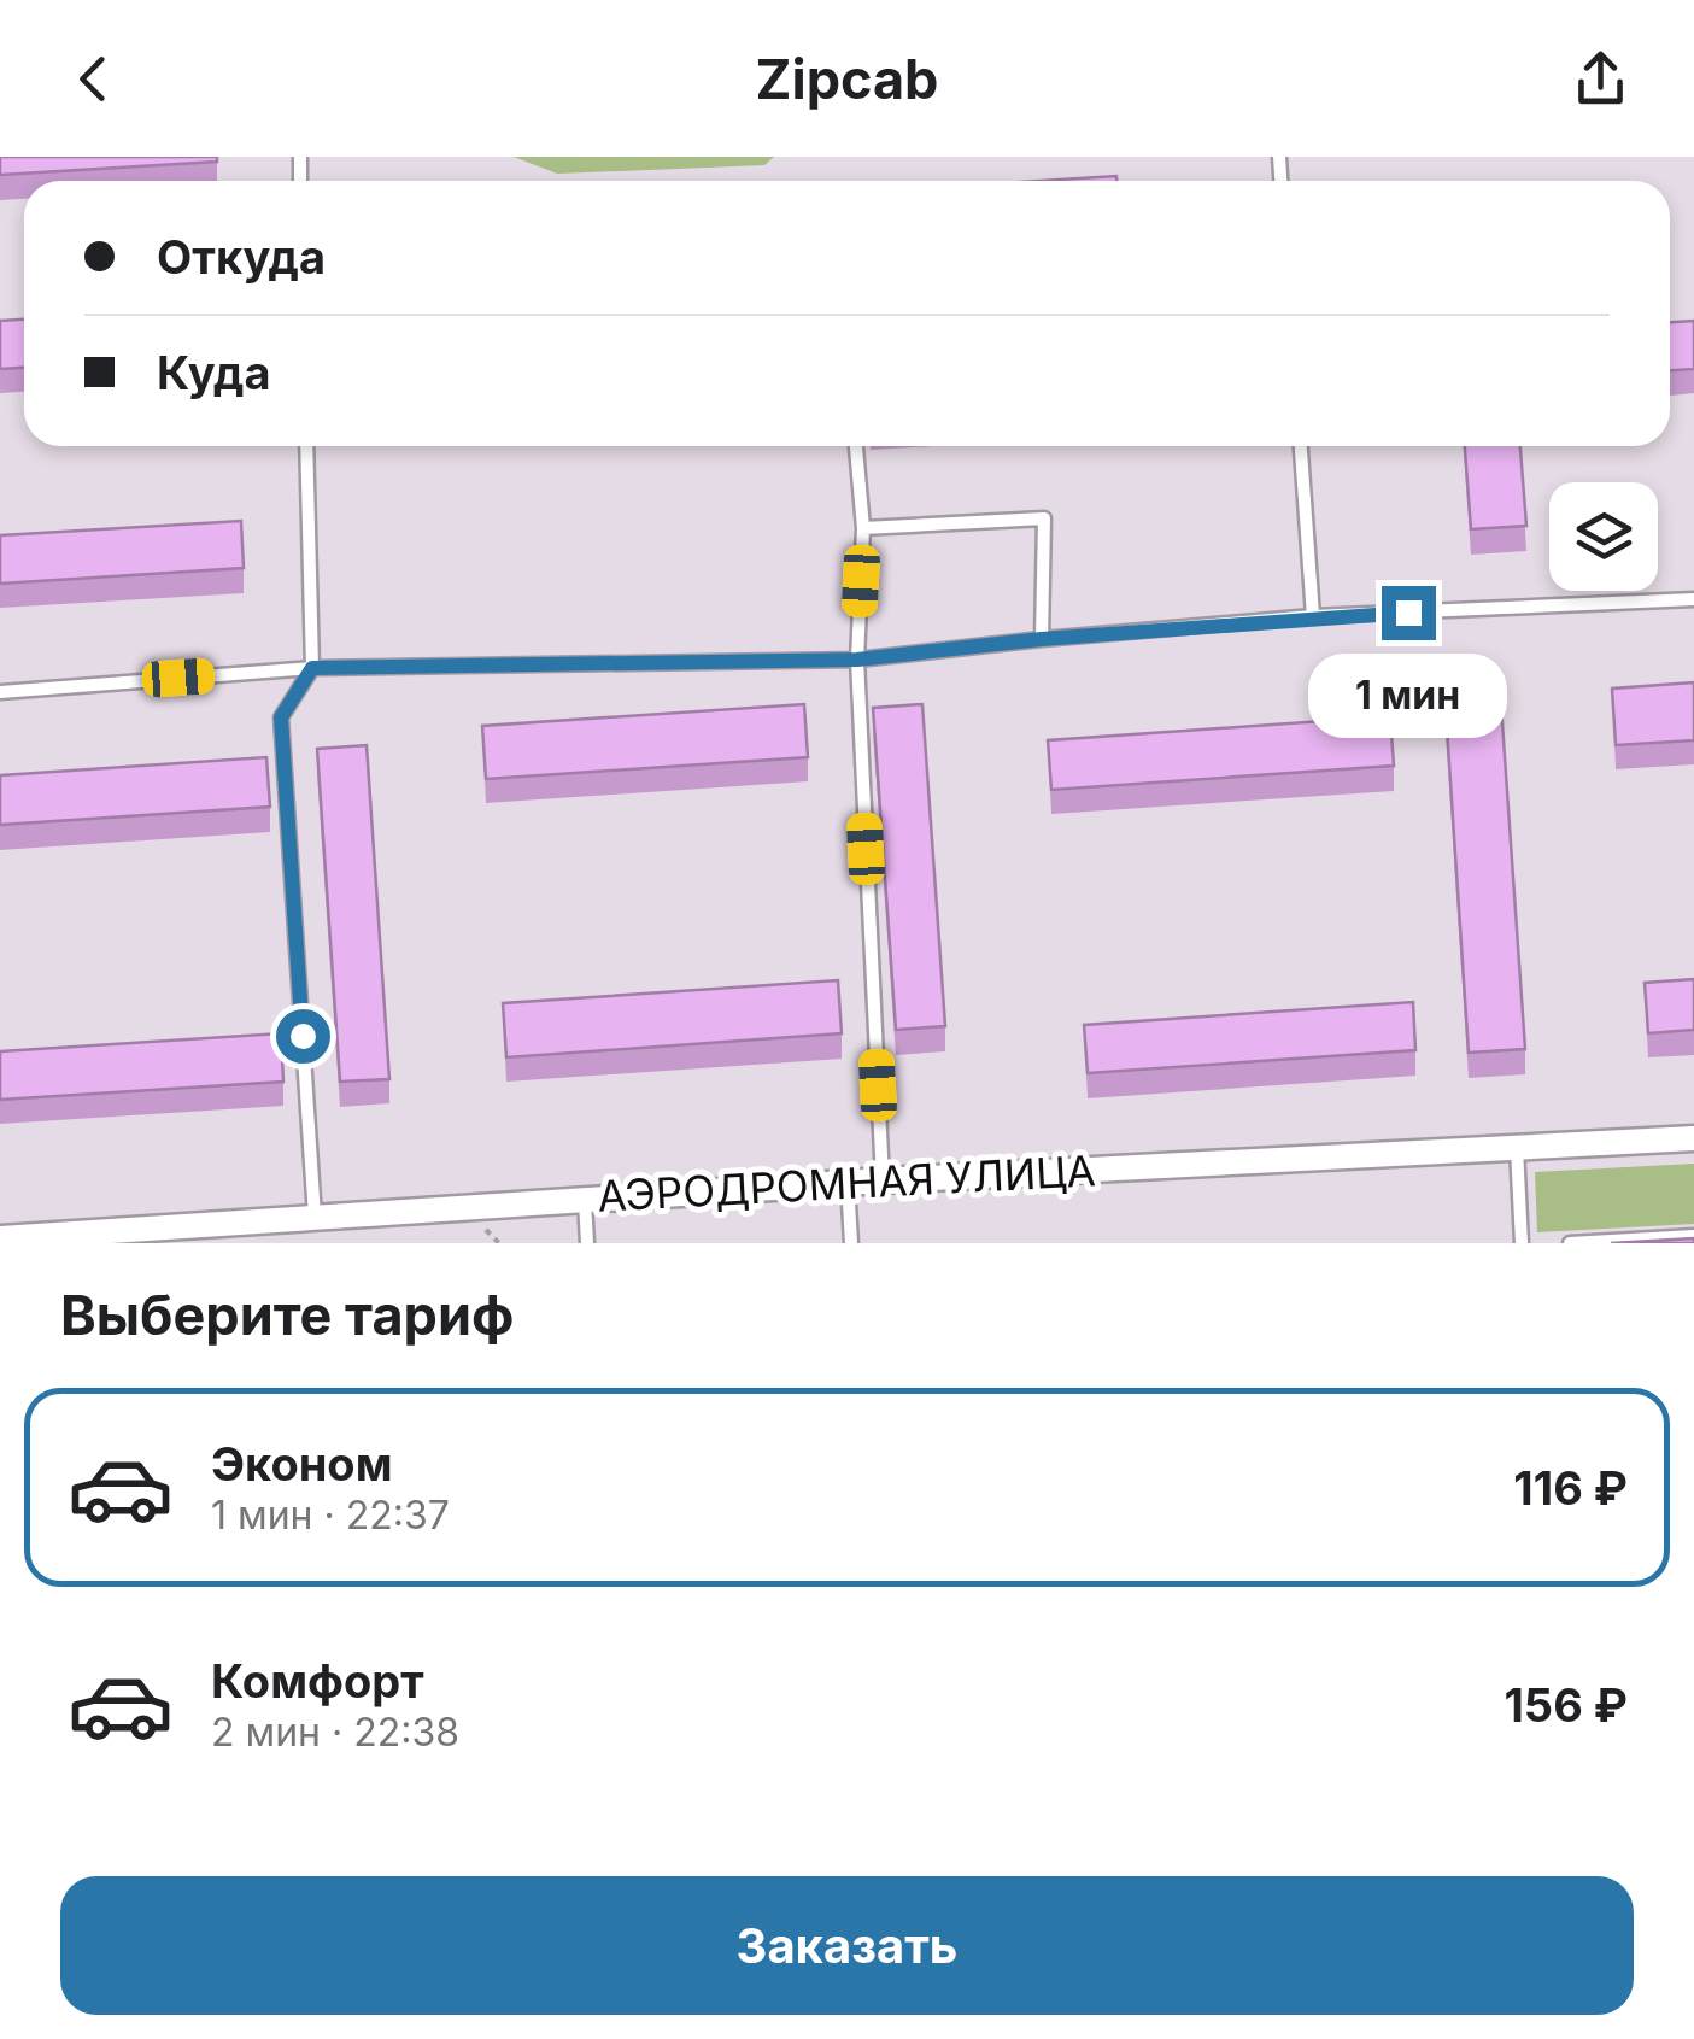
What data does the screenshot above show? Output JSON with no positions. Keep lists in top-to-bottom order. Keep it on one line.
{"streets":{"street":["АЭРОДРОМНАЯ УЛИЦА"]},"page":{"header":"Zipcab","banner":["Откуда","Куда"],"bubble":"1 мин","heading":"Выберите тариф","list":[{"name":"Эконом","note":"1 мин · 22:37","value":"116 ₽"},{"name":"Комфорт","note":"2 мин · 22:38","value":"156 ₽"}],"buttons":"Заказать"}}
